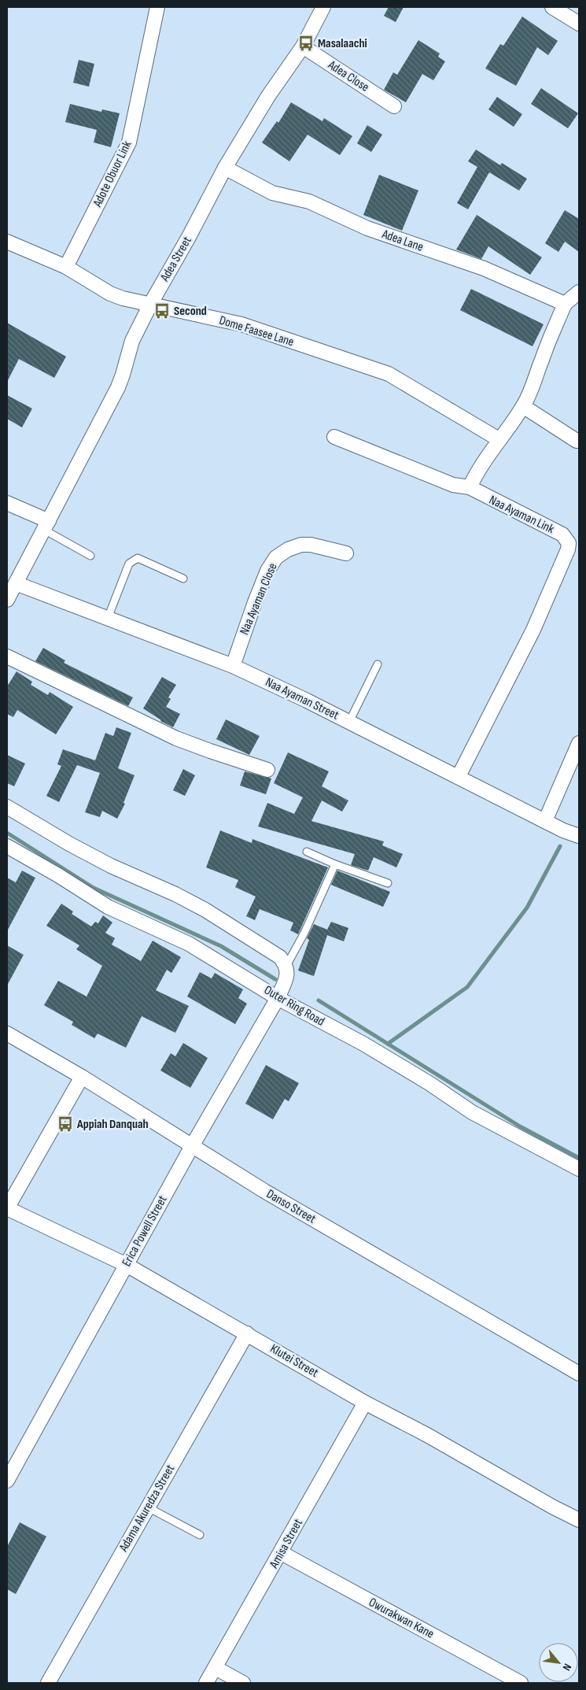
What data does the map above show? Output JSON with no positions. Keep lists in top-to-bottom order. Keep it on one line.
{"streets":{"street":["Adea Close","Adote Obuor Link","Adea Lane","Adea Street","Dome Faasee Lane","Naa Ayaman Link","Naa Ayaman Close","Naa Ayaman Street","Outer Ring Road","Danso Street","Erica Powell Street","Klutei Street","Adama Akuredza Street","Amisa Street","Owurakwan Kane"]},"crossings":[["Adea Close","Adea Street"],["Adote Obuor Link","Dome Faasee Lane"],["Adea Lane","Adea Street"],["Adea Street","Dome Faasee Lane"],["Adea Street","Naa Ayaman Street"],["Naa Ayaman Link","Naa Ayaman Street"],["Naa Ayaman Close","Naa Ayaman Street"],["Outer Ring Road","Erica Powell Street"],["Danso Street","Erica Powell Street"],["Erica Powell Street","Klutei Street"],["Klutei Street","Adama Akuredza Street"],["Klutei Street","Amisa Street"],["Amisa Street","Owurakwan Kane"]],"places":{"bus stop":["Masalaachi","Second","Appiah Danquah"]},"north":"bottom right"}
